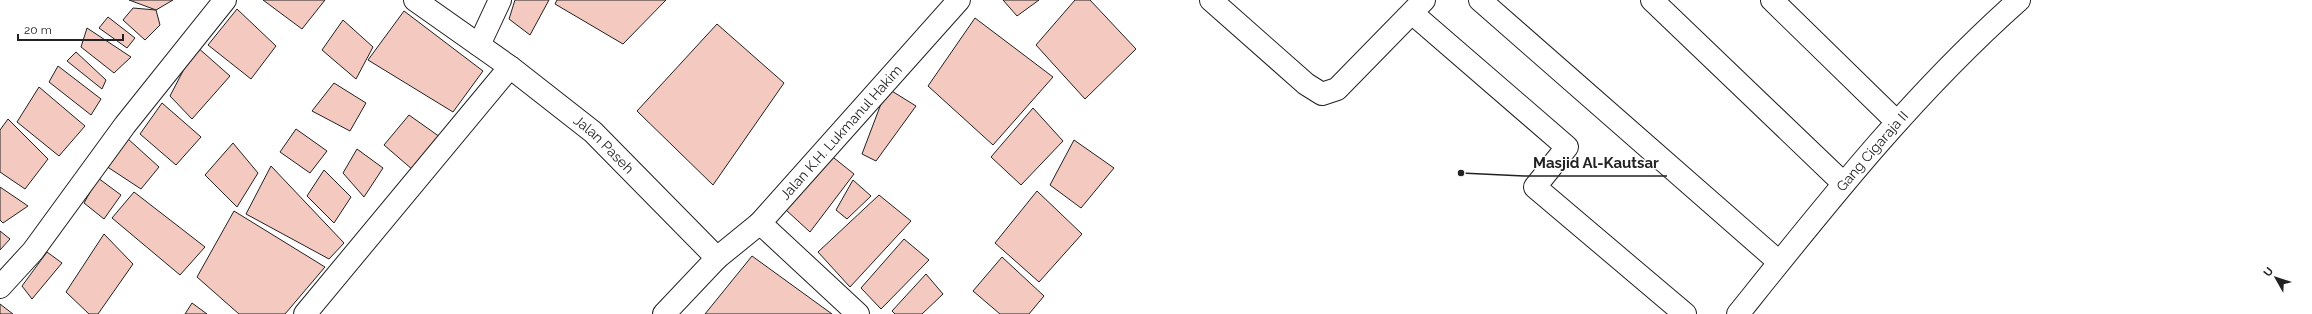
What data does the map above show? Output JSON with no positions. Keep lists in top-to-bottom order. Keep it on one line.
{"streets":{"street":["Jalan K.H. Lukmanul Hakim","Jalan Paseh","Gang Cigaraja II"]},"crossings":[["Jalan K.H. Lukmanul Hakim","Jalan Paseh"]],"places":["Masjid Al-Kautsar"],"scale_bar":"20 m","north":"top left"}
